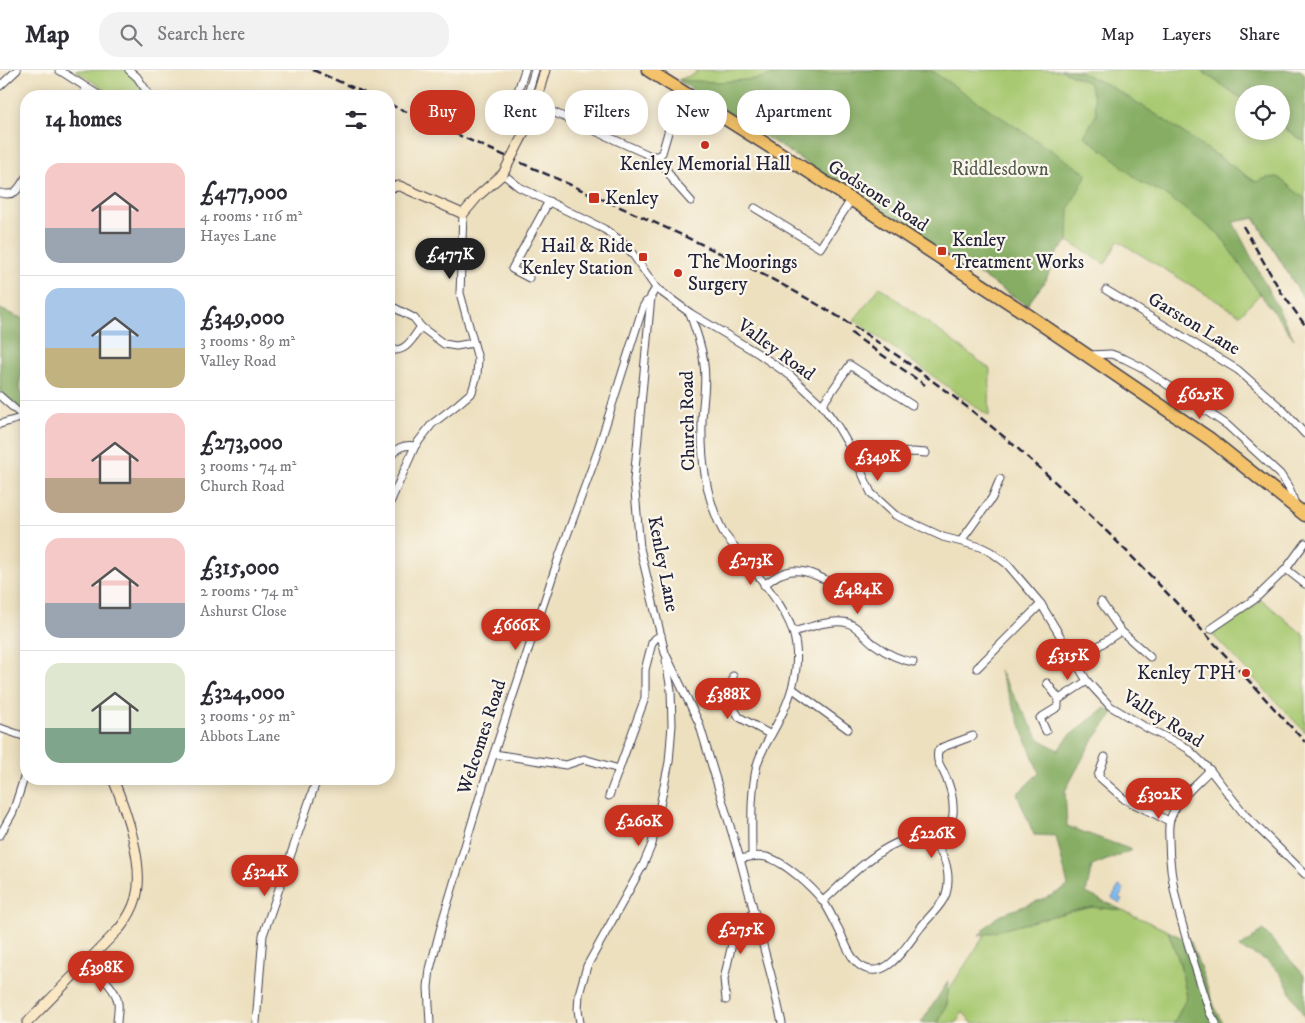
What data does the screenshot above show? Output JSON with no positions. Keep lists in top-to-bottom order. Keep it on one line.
{"streets":{"highway":["Godstone Road"],"street":["Garston Lane","Valley Road","Church Road","Kenley Lane","Welcomes Road"]},"crossings":[["Valley Road","Church Road"],["Valley Road","Kenley Lane"],["Kenley Lane","Welcomes Road"]],"parks":["Riddlesdown"],"places":{"other":["Kenley Memorial Hall","The Moorings Surgery","Kenley TPH"],"transit":["Kenley","Kenley Treatment Works","Hail & Ride Kenley Station"]},"page":{"header":"Map","search":"Search here","nav":["Map","Layers","Share"],"chip":["Buy","Rent","Filters","New","Apartment"],"heading":"14 homes","list":[{"name":"£477,000","note":"4 rooms · 116 m² · Hayes Lane"},{"name":"£349,000","note":"3 rooms · 89 m² · Valley Road"},{"name":"£273,000","note":"3 rooms · 74 m² · Church Road"},{"name":"£315,000","note":"2 rooms · 74 m² · Ashurst Close"},{"name":"£324,000","note":"3 rooms · 95 m² · Abbots Lane"}],"price":["£477K","£625K","£349K","£273K","£484K","£666K","£315K","£388K","£302K","£260K","£226K","£324K","£275K","£398K"]}}
